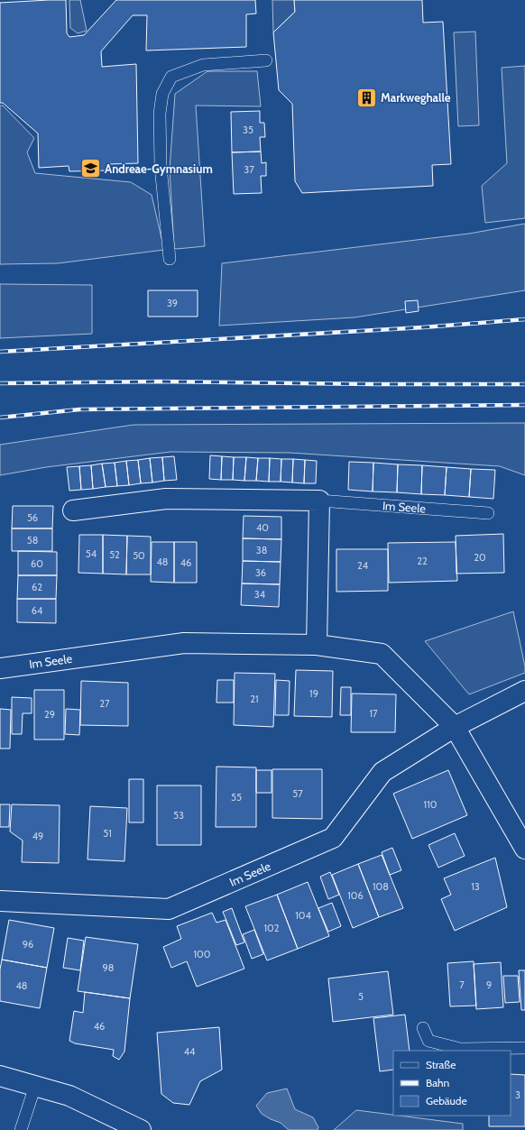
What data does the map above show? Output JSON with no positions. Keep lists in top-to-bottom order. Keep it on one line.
{"streets":{"street":["Im Seele"]},"places":{"building":["Markweghalle"],"school or university":["Andreae-Gymnasium"]},"house_numbers":["35","37","39","56","40","58","38","54","52","50","20","22","48","46","60","24","36","62","34","64","19","21","27","17","29","57","55","110","53","51","49","108","13","106","104","102","96","100","98","7","9","48","5","46","44","3"],"legend":["Straße","Bahn","Gebäude"]}
